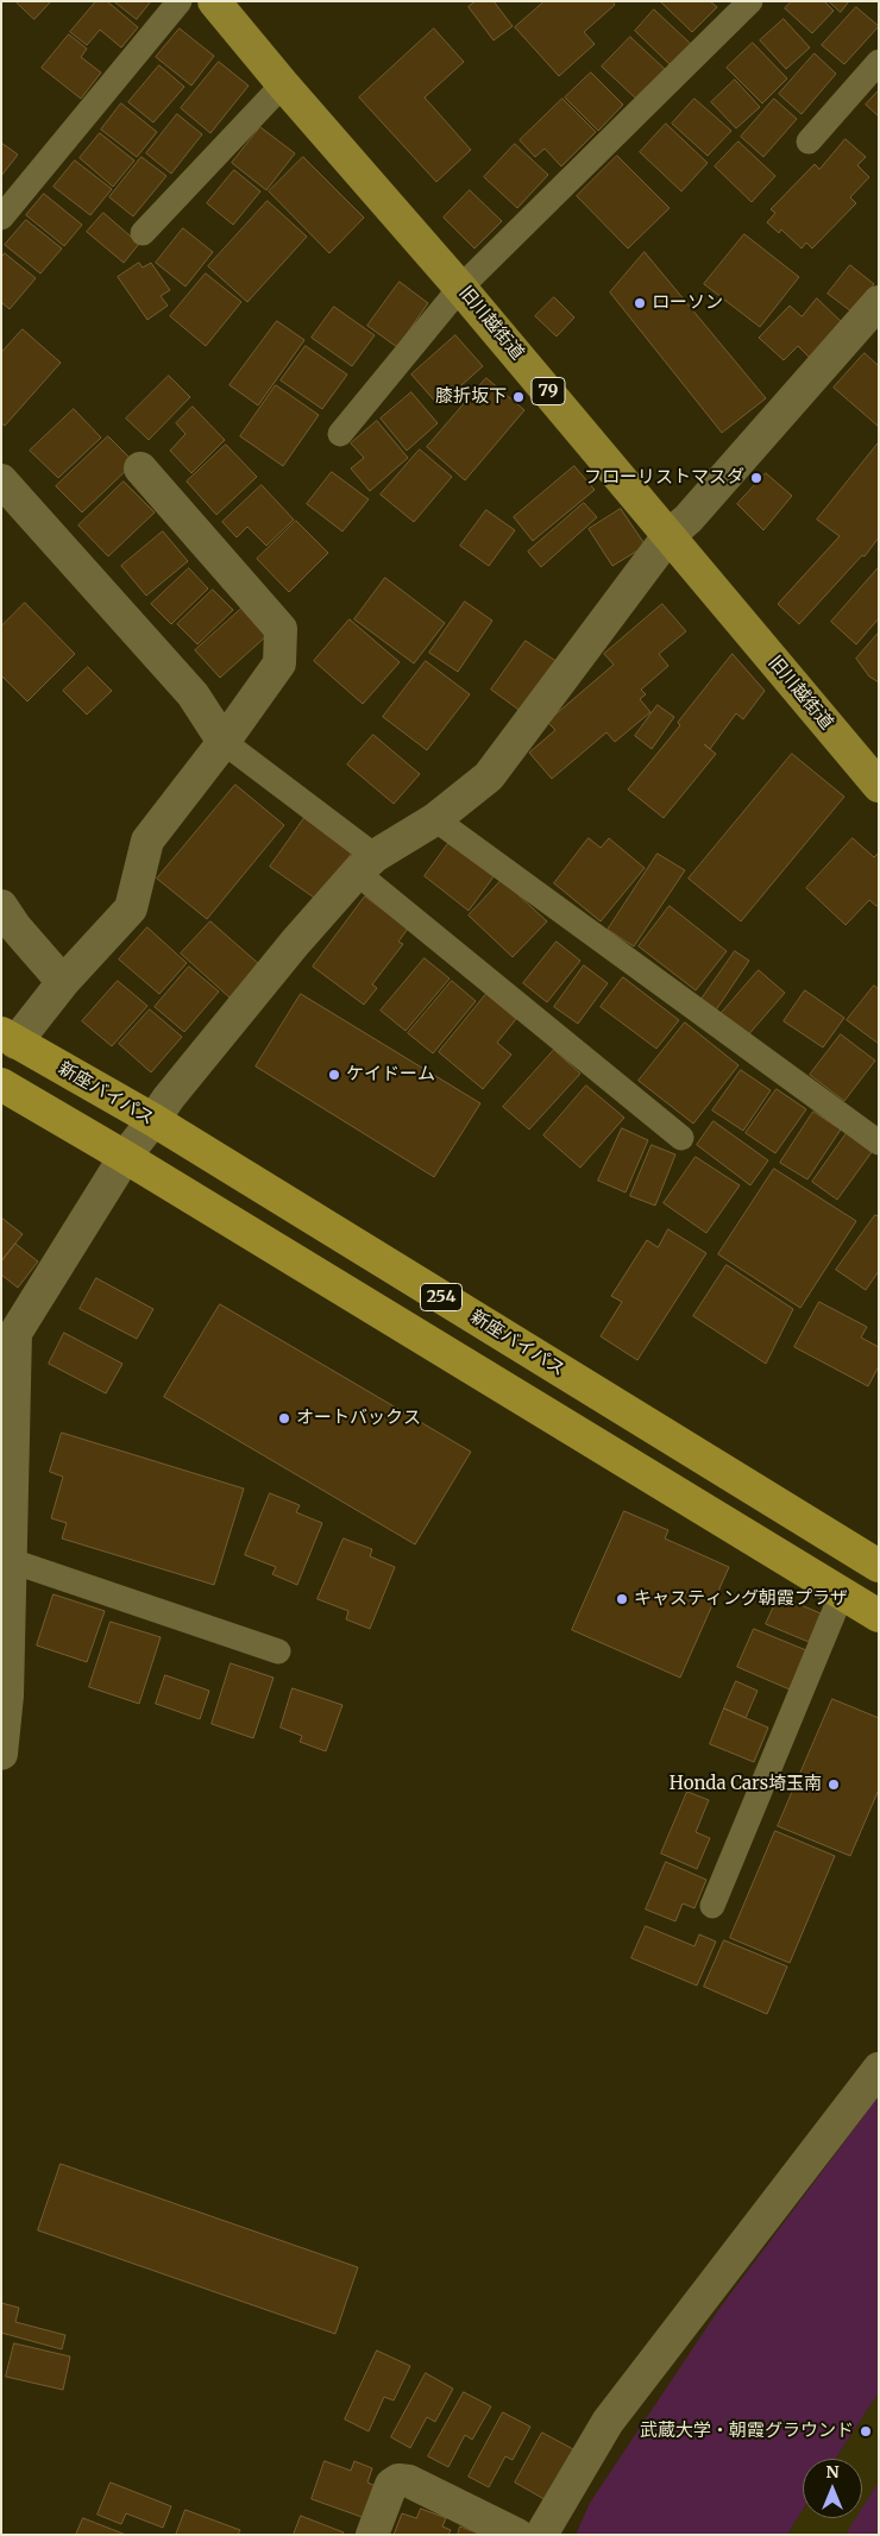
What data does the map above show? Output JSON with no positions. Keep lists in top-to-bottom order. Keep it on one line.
{"streets":{"highway":["新座バイパス","254"],"main road":["旧川越街道","79"]},"places":["ローソン","膝折坂下","フローリストマスダ","ケイドーム","オートバックス","キャスティング朝霞プラザ","Honda Cars埼玉南","武蔵大学・朝霞グラウンド"],"north":"top"}
